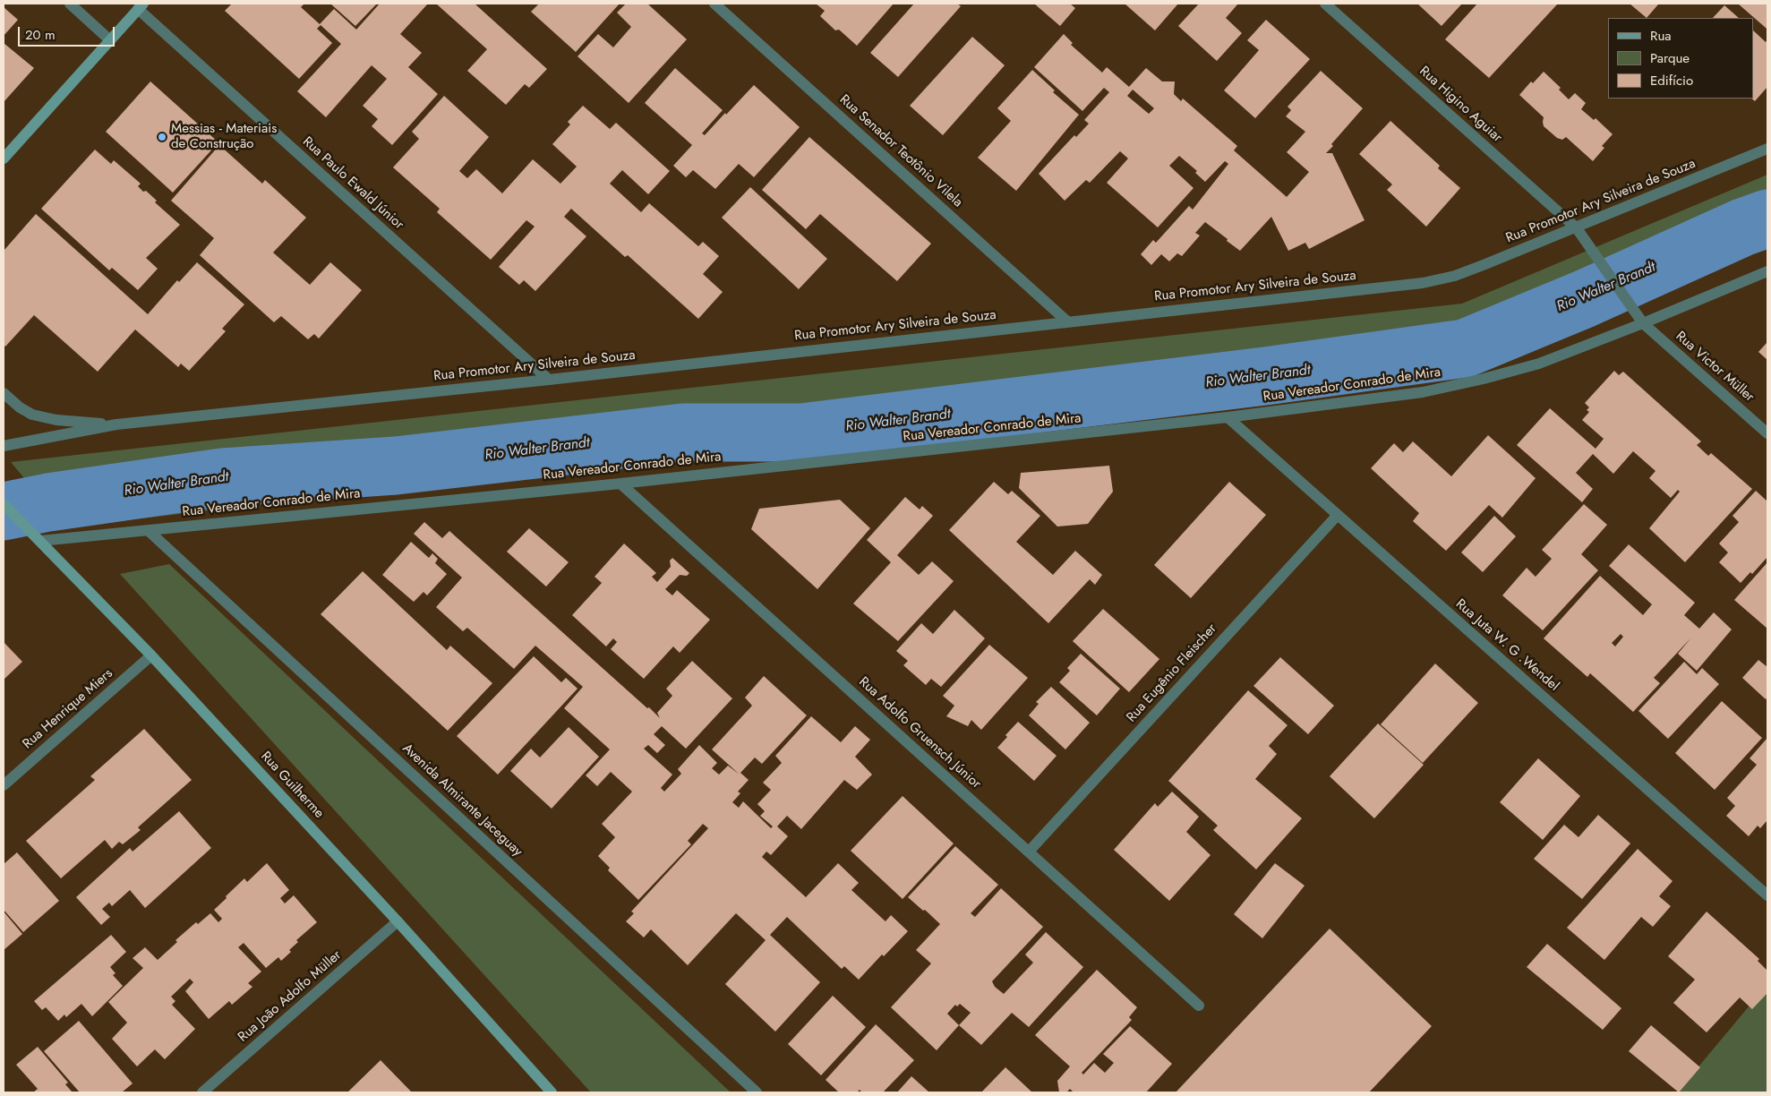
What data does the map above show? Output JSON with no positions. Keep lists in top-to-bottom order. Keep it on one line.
{"streets":{"main road":["Rua Guilherme"],"street":["Rua Higino Aguiar","Rua Senador Teotônio Vilela","Rua Paulo Ewald Júnior","Rua Promotor Ary Silveira de Souza","Rua Victor Müller","Rua Vereador Conrado de Mira","Rua Juta W. G .Wendel","Rua Eugênio Fleischer","Rua Henrique Miers","Rua Adolfo Gruensch Júnior","Avenida Almirante Jaceguay","Rua João Adolfo Müller"]},"crossings":[["Rua Higino Aguiar","Rua Promotor Ary Silveira de Souza"],["Rua Higino Aguiar","Rua Victor Müller"],["Rua Higino Aguiar","Rua Vereador Conrado de Mira"],["Rua Senador Teotônio Vilela","Rua Promotor Ary Silveira de Souza"],["Rua Paulo Ewald Júnior","Rua Promotor Ary Silveira de Souza"],["Rua Victor Müller","Rua Vereador Conrado de Mira"],["Rua Vereador Conrado de Mira","Rua Juta W. G .Wendel"],["Rua Vereador Conrado de Mira","Rua Adolfo Gruensch Júnior"],["Rua Vereador Conrado de Mira","Rua Guilherme"],["Rua Vereador Conrado de Mira","Avenida Almirante Jaceguay"],["Rua Juta W. G .Wendel","Rua Eugênio Fleischer"],["Rua Eugênio Fleischer","Rua Adolfo Gruensch Júnior"],["Rua Henrique Miers","Rua Guilherme"],["Rua Guilherme","Rua João Adolfo Müller"]],"water":["Rio Walter Brandt"],"places":["Messias - Materiais de Construção"],"legend":["Rua","Parque","Edifício"],"scale_bar":"20 m"}
